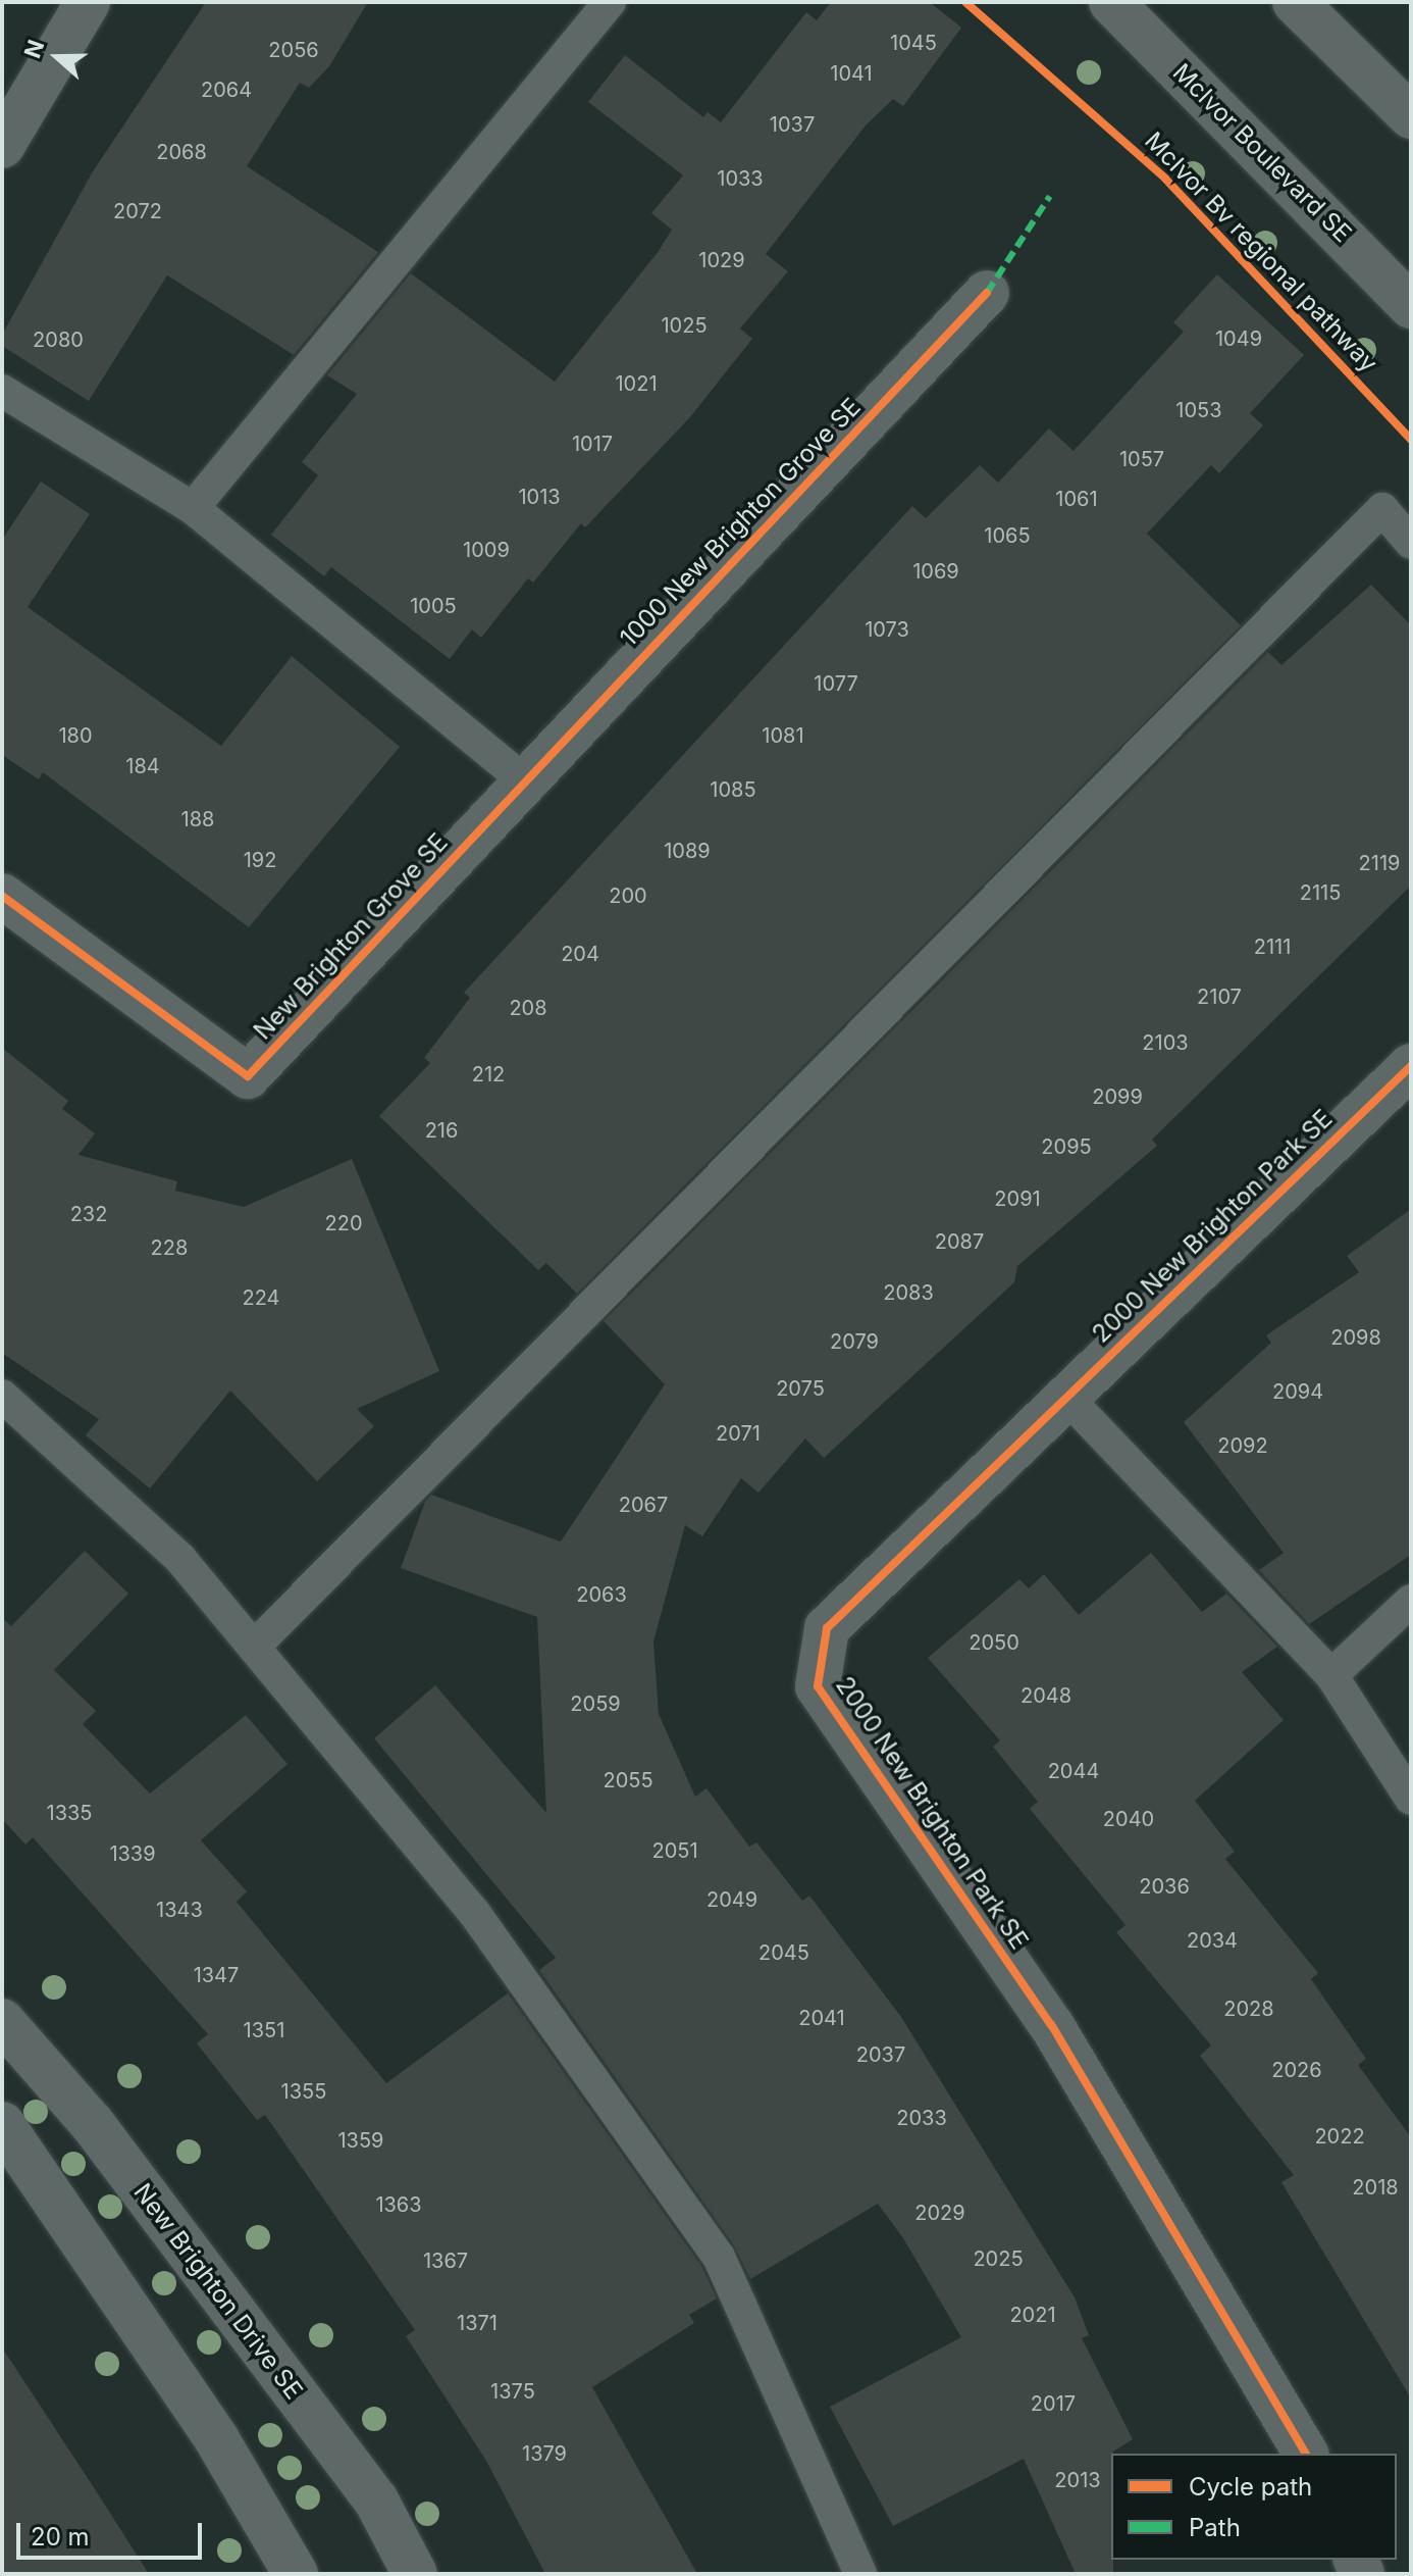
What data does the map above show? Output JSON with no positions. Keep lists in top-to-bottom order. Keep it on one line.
{"streets":{"street":["McIvor Boulevard SE","1000 New Brighton Grove SE","New Brighton Grove SE","2000 New Brighton Park SE","New Brighton Drive SE"],"cycle path":["McIvor Bv regional pathway"]},"crossings":[["1000 New Brighton Grove SE","New Brighton Grove SE"]],"house_numbers":["1045","2056","1041","2064","1037","2068","1033","2072","1029","1025","1049","2080","1021","1053","1017","1057","1013","1061","1065","1009","1069","1005","1073","1077","180","1081","184","1085","188","1089","192","2119","2115","200","2111","204","2107","208","2103","212","2099","216","2095","2091","232","220","2087","228","2083","224","2098","2079","2075","2094","2071","2092","2067","2063","2050","2048","2059","2044","2055","1335","2040","2051","1339","2036","2049","1343","2034","2045","1347","2028","2041","1351","2037","2026","1355","2033","2022","1359","2018","1363","2029","2025","1367","2021","1371","1375","2017","1379","2013"],"legend":["Cycle path","Path"],"scale_bar":"20 m","north":"left"}
